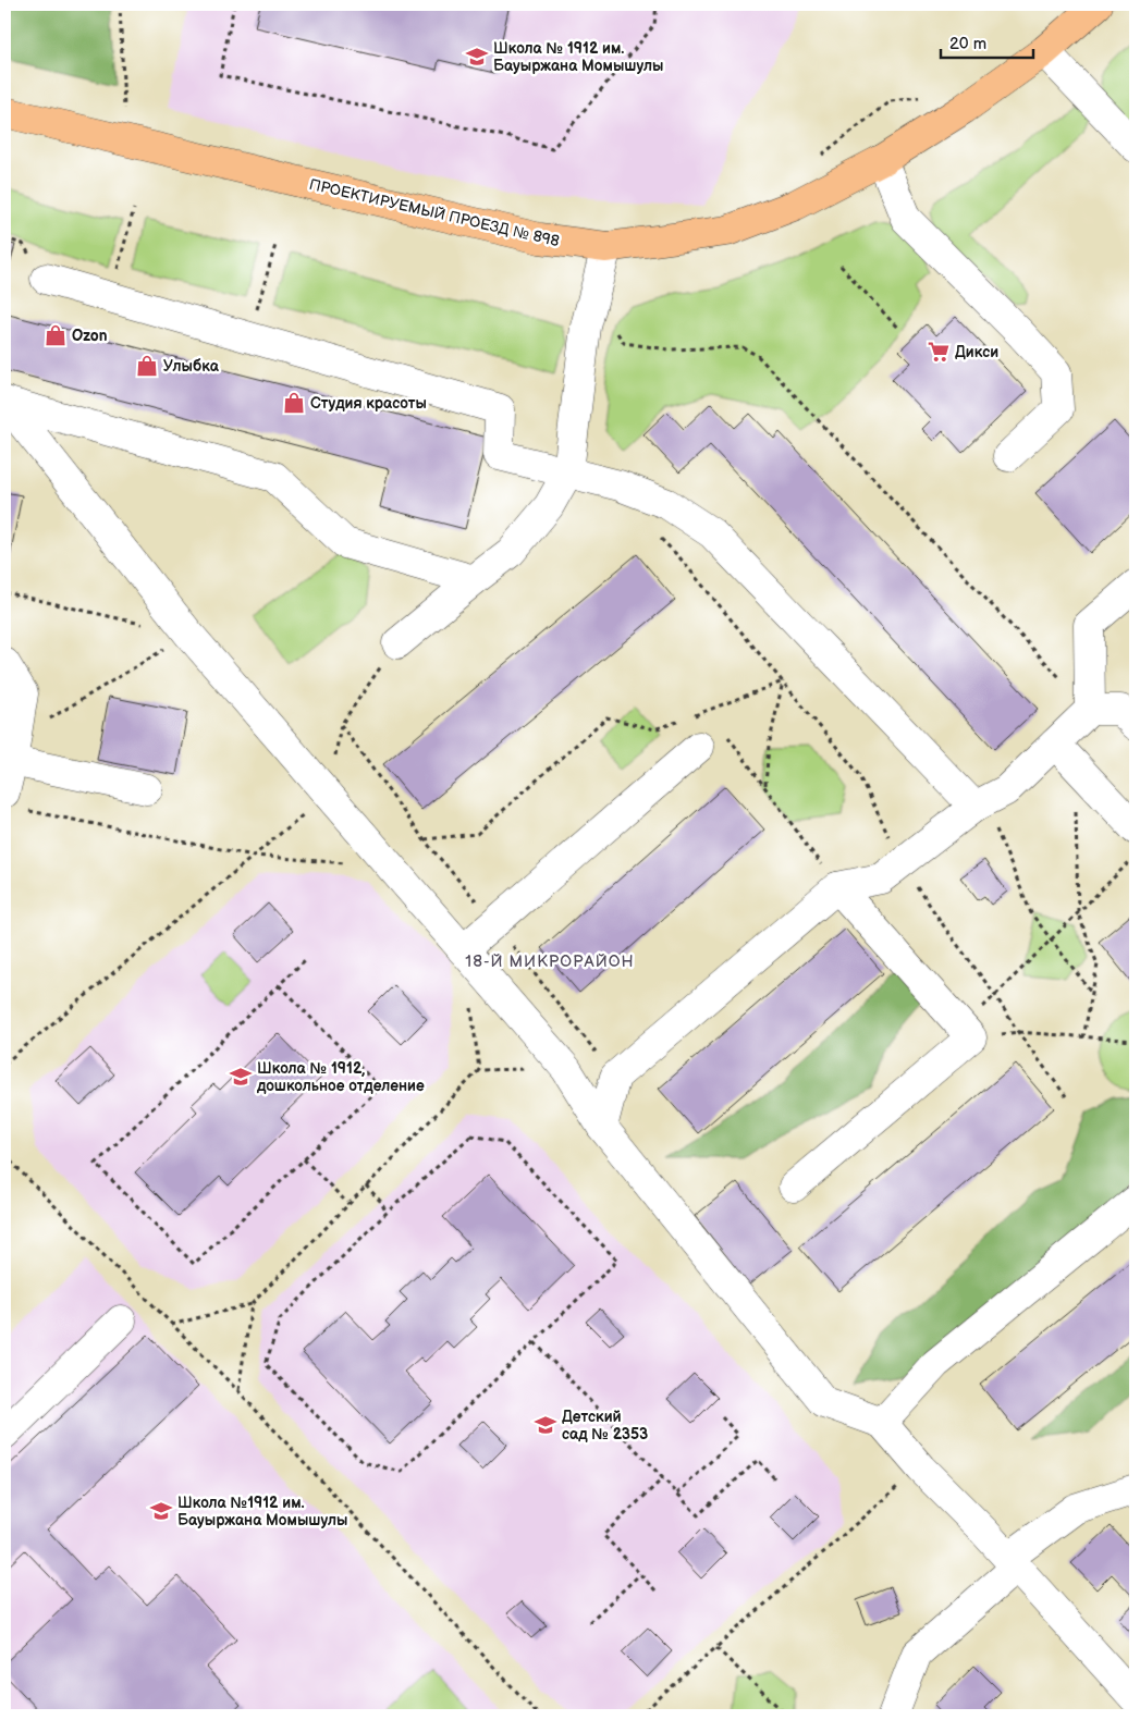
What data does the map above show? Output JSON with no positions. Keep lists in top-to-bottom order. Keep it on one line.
{"streets":{"main road":["ПРОЕКТИРУЕМЫЙ ПРОЕЗД № 898"]},"districts":["18-Й МИКРОРАЙОН"],"places":{"school or university":["Школа № 1912 им. Бауыржана Момышулы","Школа № 1912, дошкольное отделение","Детский сад № 2353","Школа №1912 им. Бауыржана Момышулы"],"shop":["Ozon","Улыбка","Студия красоты"],"supermarket":["Дикси"]},"scale_bar":"20 m"}
